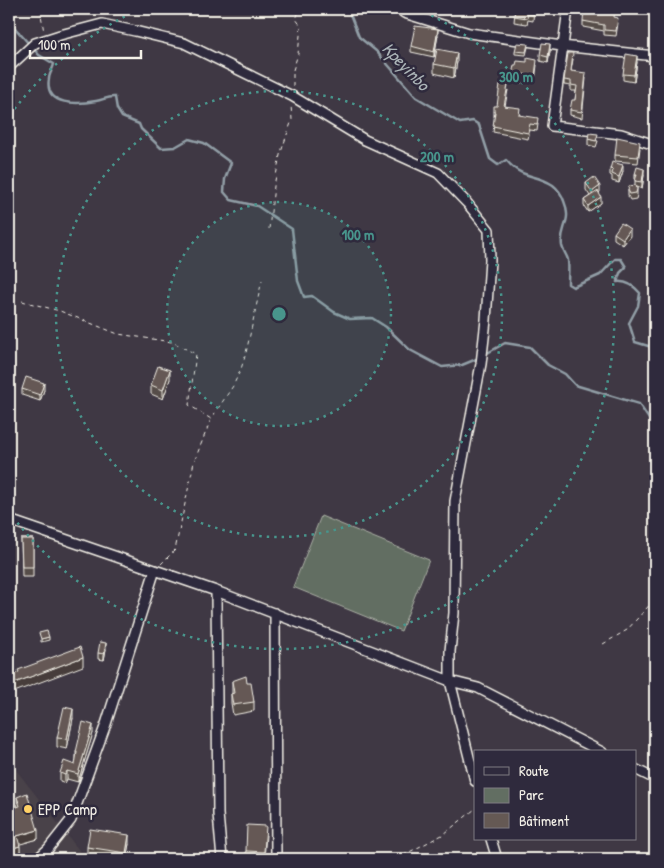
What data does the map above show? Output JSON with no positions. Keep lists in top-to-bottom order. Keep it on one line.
{"water":["Kpeyinbo"],"places":["EPP Camp"],"legend":["Route","Parc","Bâtiment"],"scale_bar":"100 m","rings":["300 m","200 m","100 m"]}
